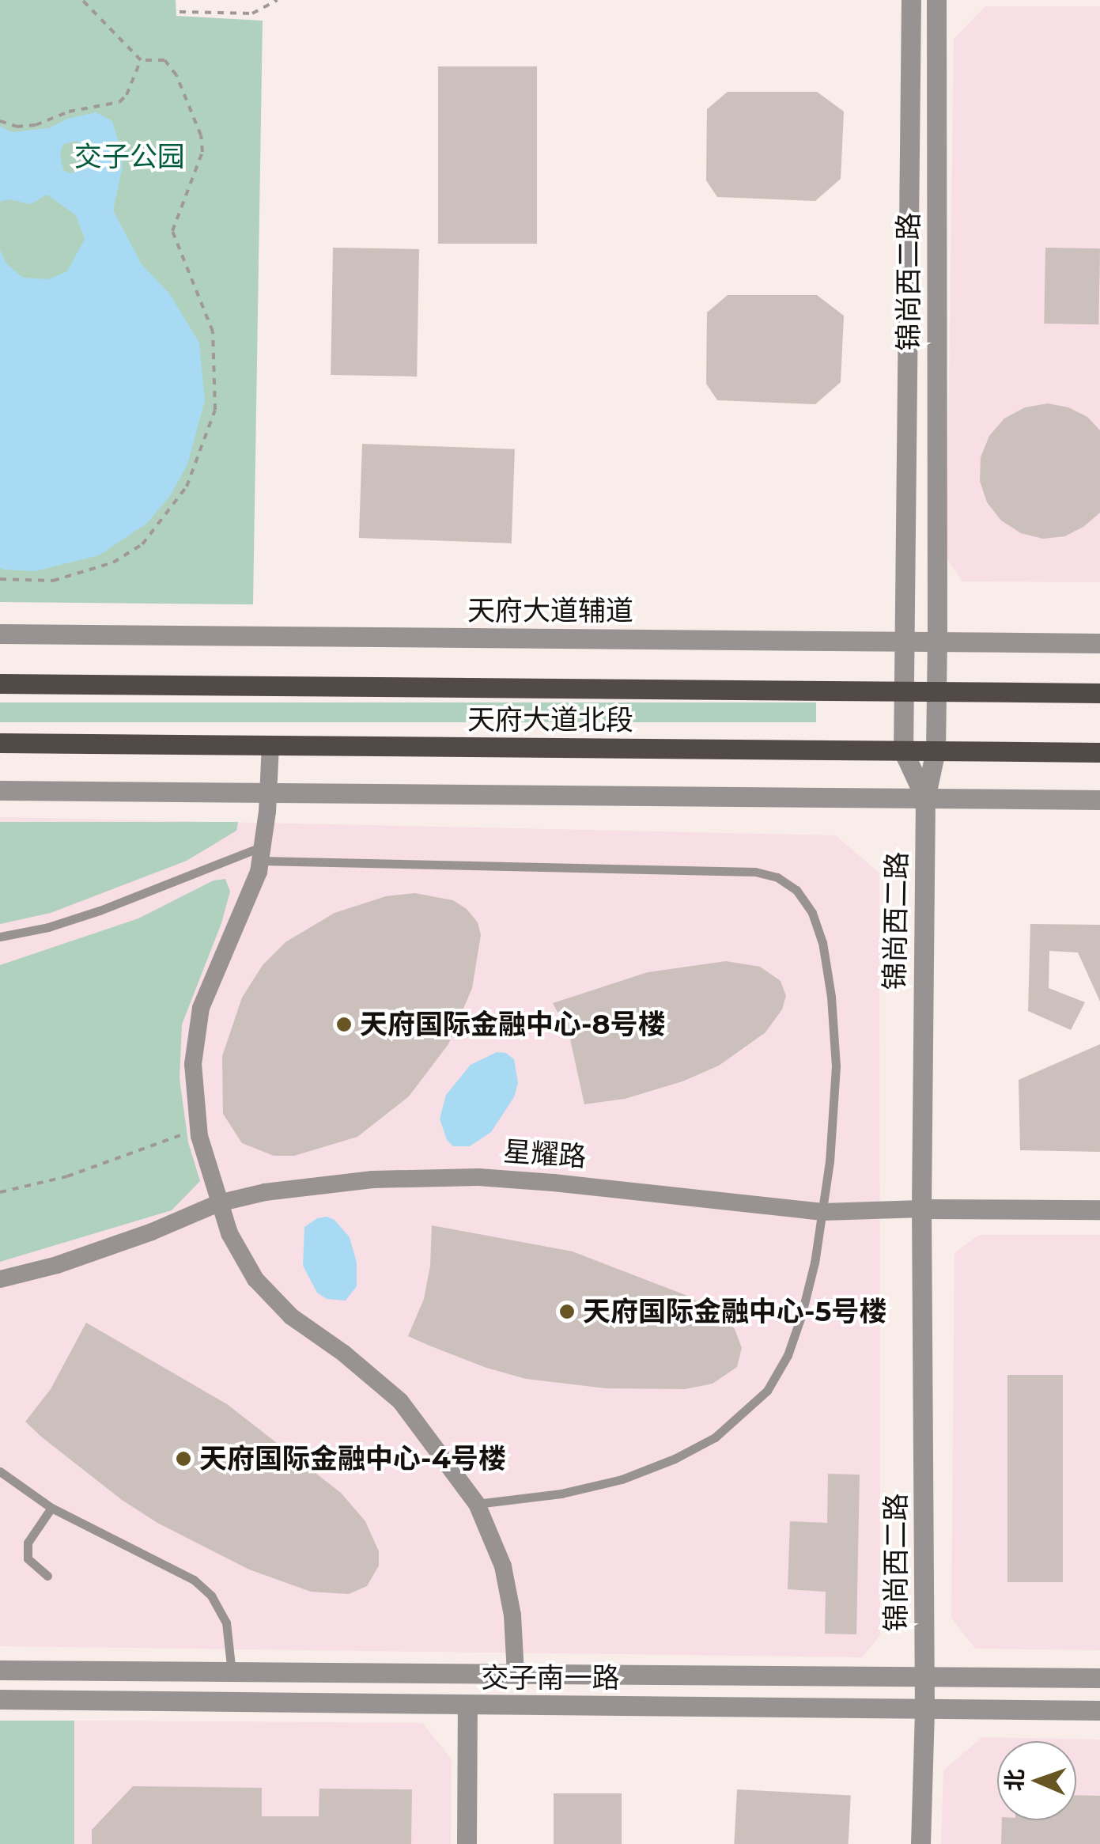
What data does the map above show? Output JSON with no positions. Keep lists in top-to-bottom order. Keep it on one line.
{"streets":{"main road":["天府大道北段"],"street":["锦尚西二路","天府大道辅道","星耀路","交子南一路"]},"crossings":[["锦尚西二路","天府大道辅道"],["锦尚西二路","天府大道北段"],["锦尚西二路","星耀路"],["锦尚西二路","交子南一路"]],"parks":["交子公园"],"places":["天府国际金融中心-8号楼","天府国际金融中心-5号楼","天府国际金融中心-4号楼"],"north":"left"}
